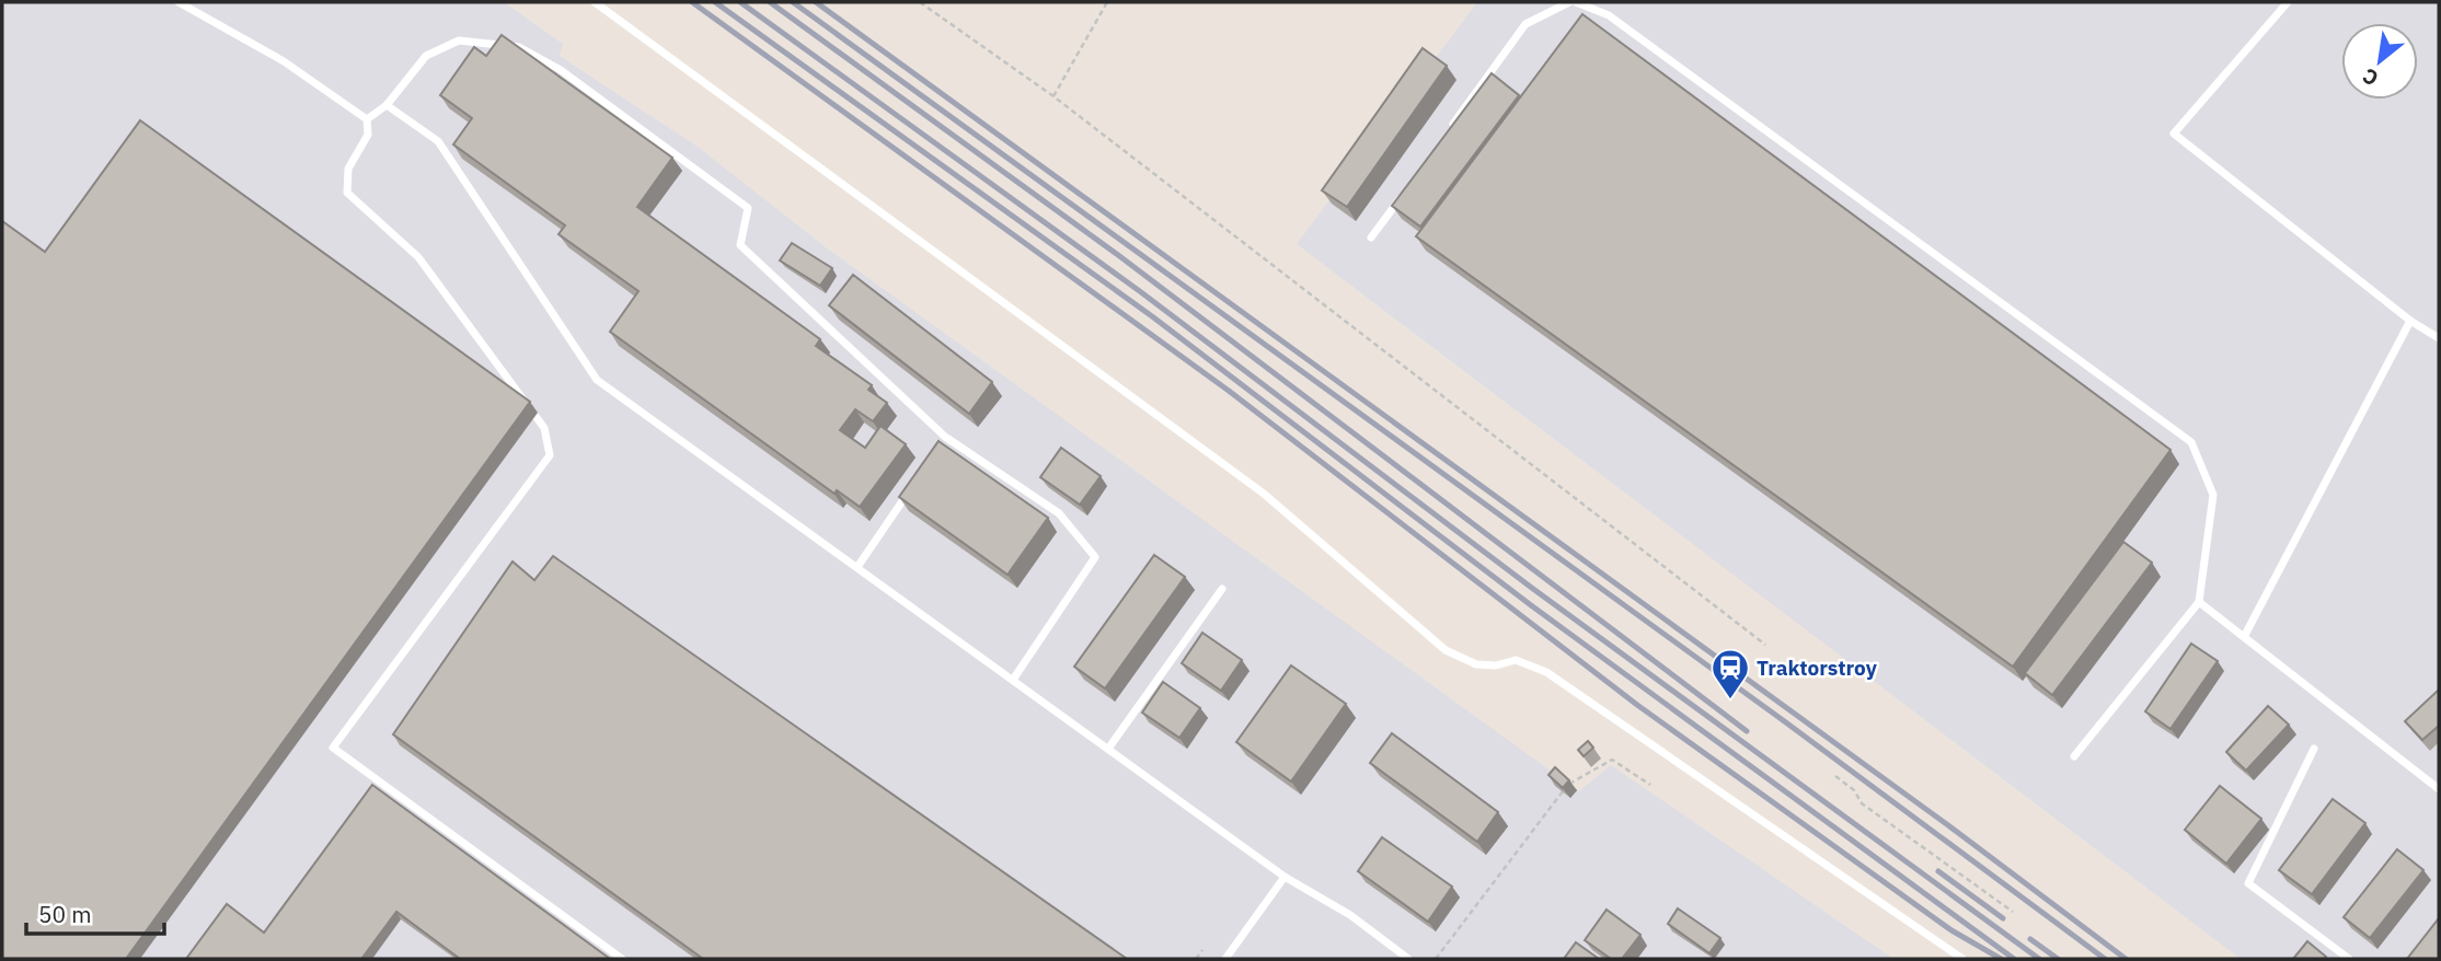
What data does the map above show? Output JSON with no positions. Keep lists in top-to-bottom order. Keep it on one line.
{"places":{"station":["Traktorstroy"]},"scale_bar":"50 m","north":"bottom left"}
